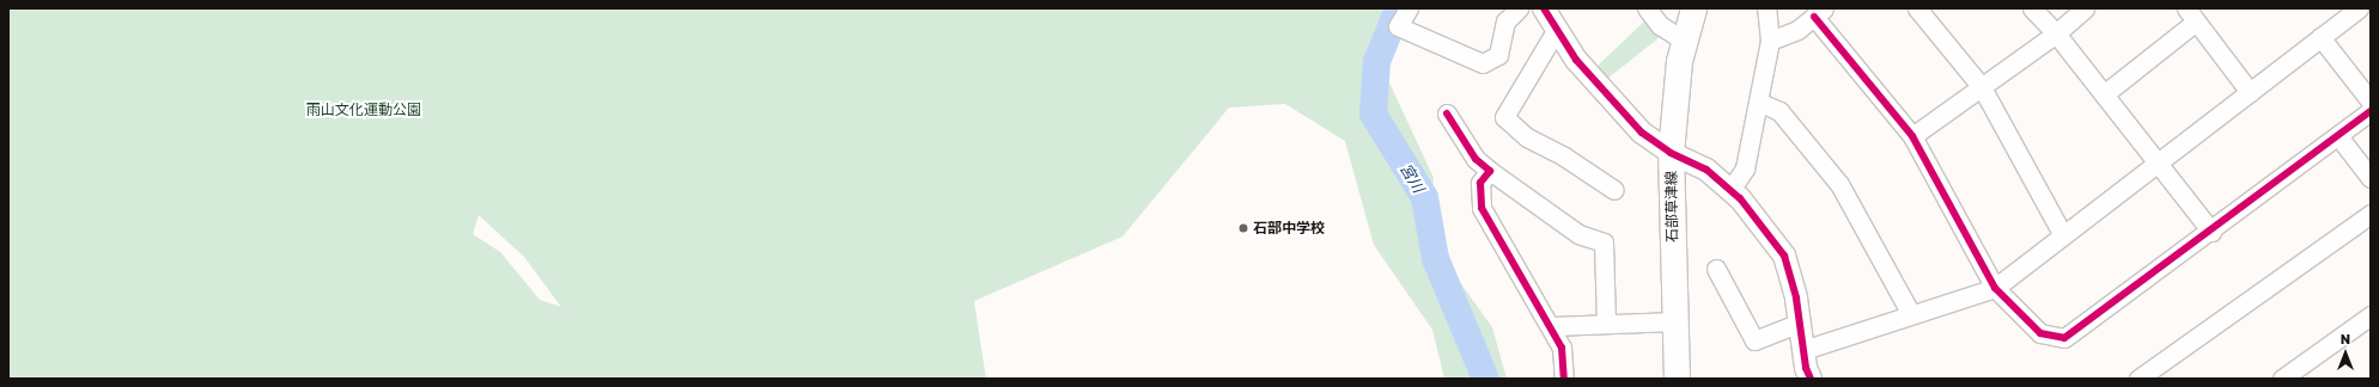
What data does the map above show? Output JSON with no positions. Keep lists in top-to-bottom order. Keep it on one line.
{"streets":{"main road":["石部草津線"]},"water":["宮川"],"parks":["雨山文化運動公園"],"places":["石部中学校"],"north":"top"}
